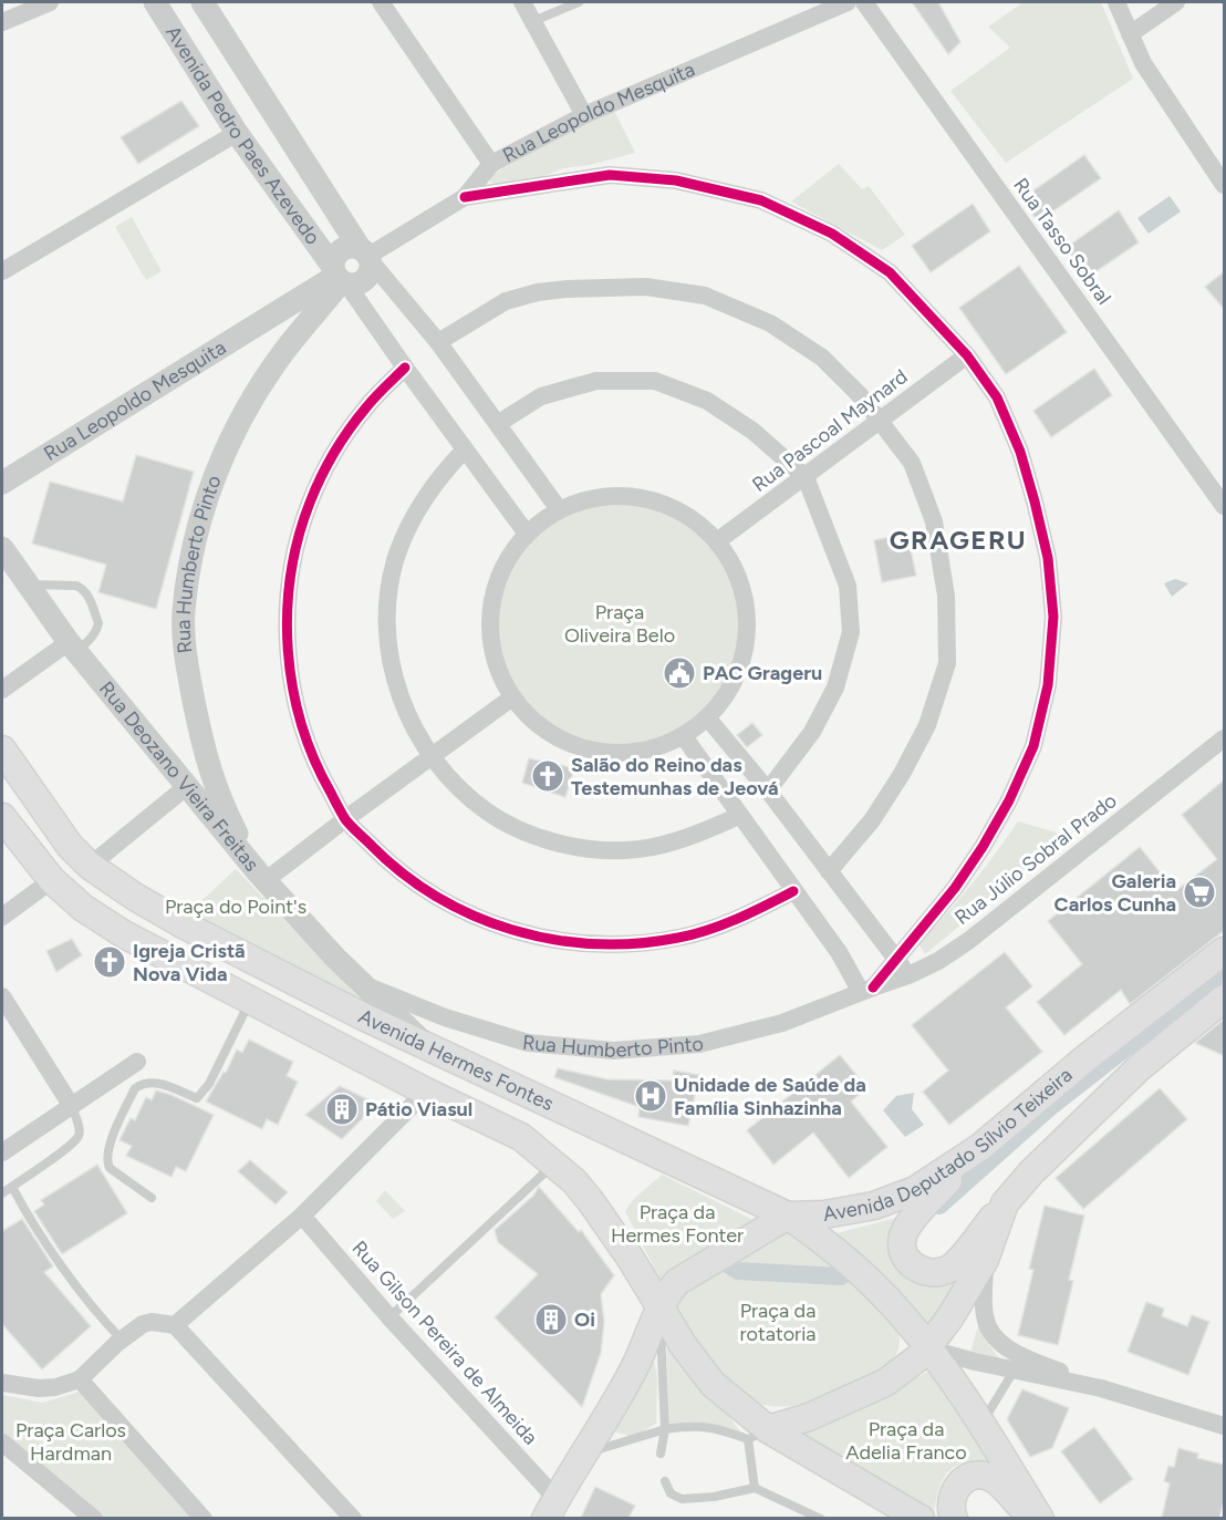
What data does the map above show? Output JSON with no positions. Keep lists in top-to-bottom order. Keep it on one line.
{"streets":{"main road":["Avenida Hermes Fontes","Avenida Deputado Sílvio Teixeira"],"street":["Rua Leopoldo Mesquita","Avenida Pedro Paes Azevedo","Rua Tasso Sobral","Rua Pascoal Maynard","Rua Humberto Pinto","Rua Deozano Vieira Freitas","Rua Júlio Sobral Prado","Rua Gilson Pereira de Almeida"]},"crossings":[["Rua Leopoldo Mesquita","Avenida Pedro Paes Azevedo"],["Rua Leopoldo Mesquita","Rua Humberto Pinto"],["Avenida Pedro Paes Azevedo","Rua Humberto Pinto"],["Rua Humberto Pinto","Rua Deozano Vieira Freitas"],["Rua Humberto Pinto","Rua Júlio Sobral Prado"],["Rua Deozano Vieira Freitas","Avenida Hermes Fontes"],["Avenida Hermes Fontes","Avenida Deputado Sílvio Teixeira"],["Avenida Deputado Sílvio Teixeira","Rua Gilson Pereira de Almeida"]],"districts":["GRAGERU"],"parks":["Praça Oliveira Belo","Praça do Point's","Praça da Hermes Fonter","Praça da rotatoria","Praça da Adelia Franco","Praça Carlos Hardman"],"places":{"public building":["PAC Grageru"],"church":["Salão do Reino das Testemunhas de Jeová","Igreja Cristã Nova Vida"],"supermarket":["Galeria Carlos Cunha"],"hospital":["Unidade de Saúde da Família Sinhazinha"],"building":["Pátio Viasul","Oi"]}}
